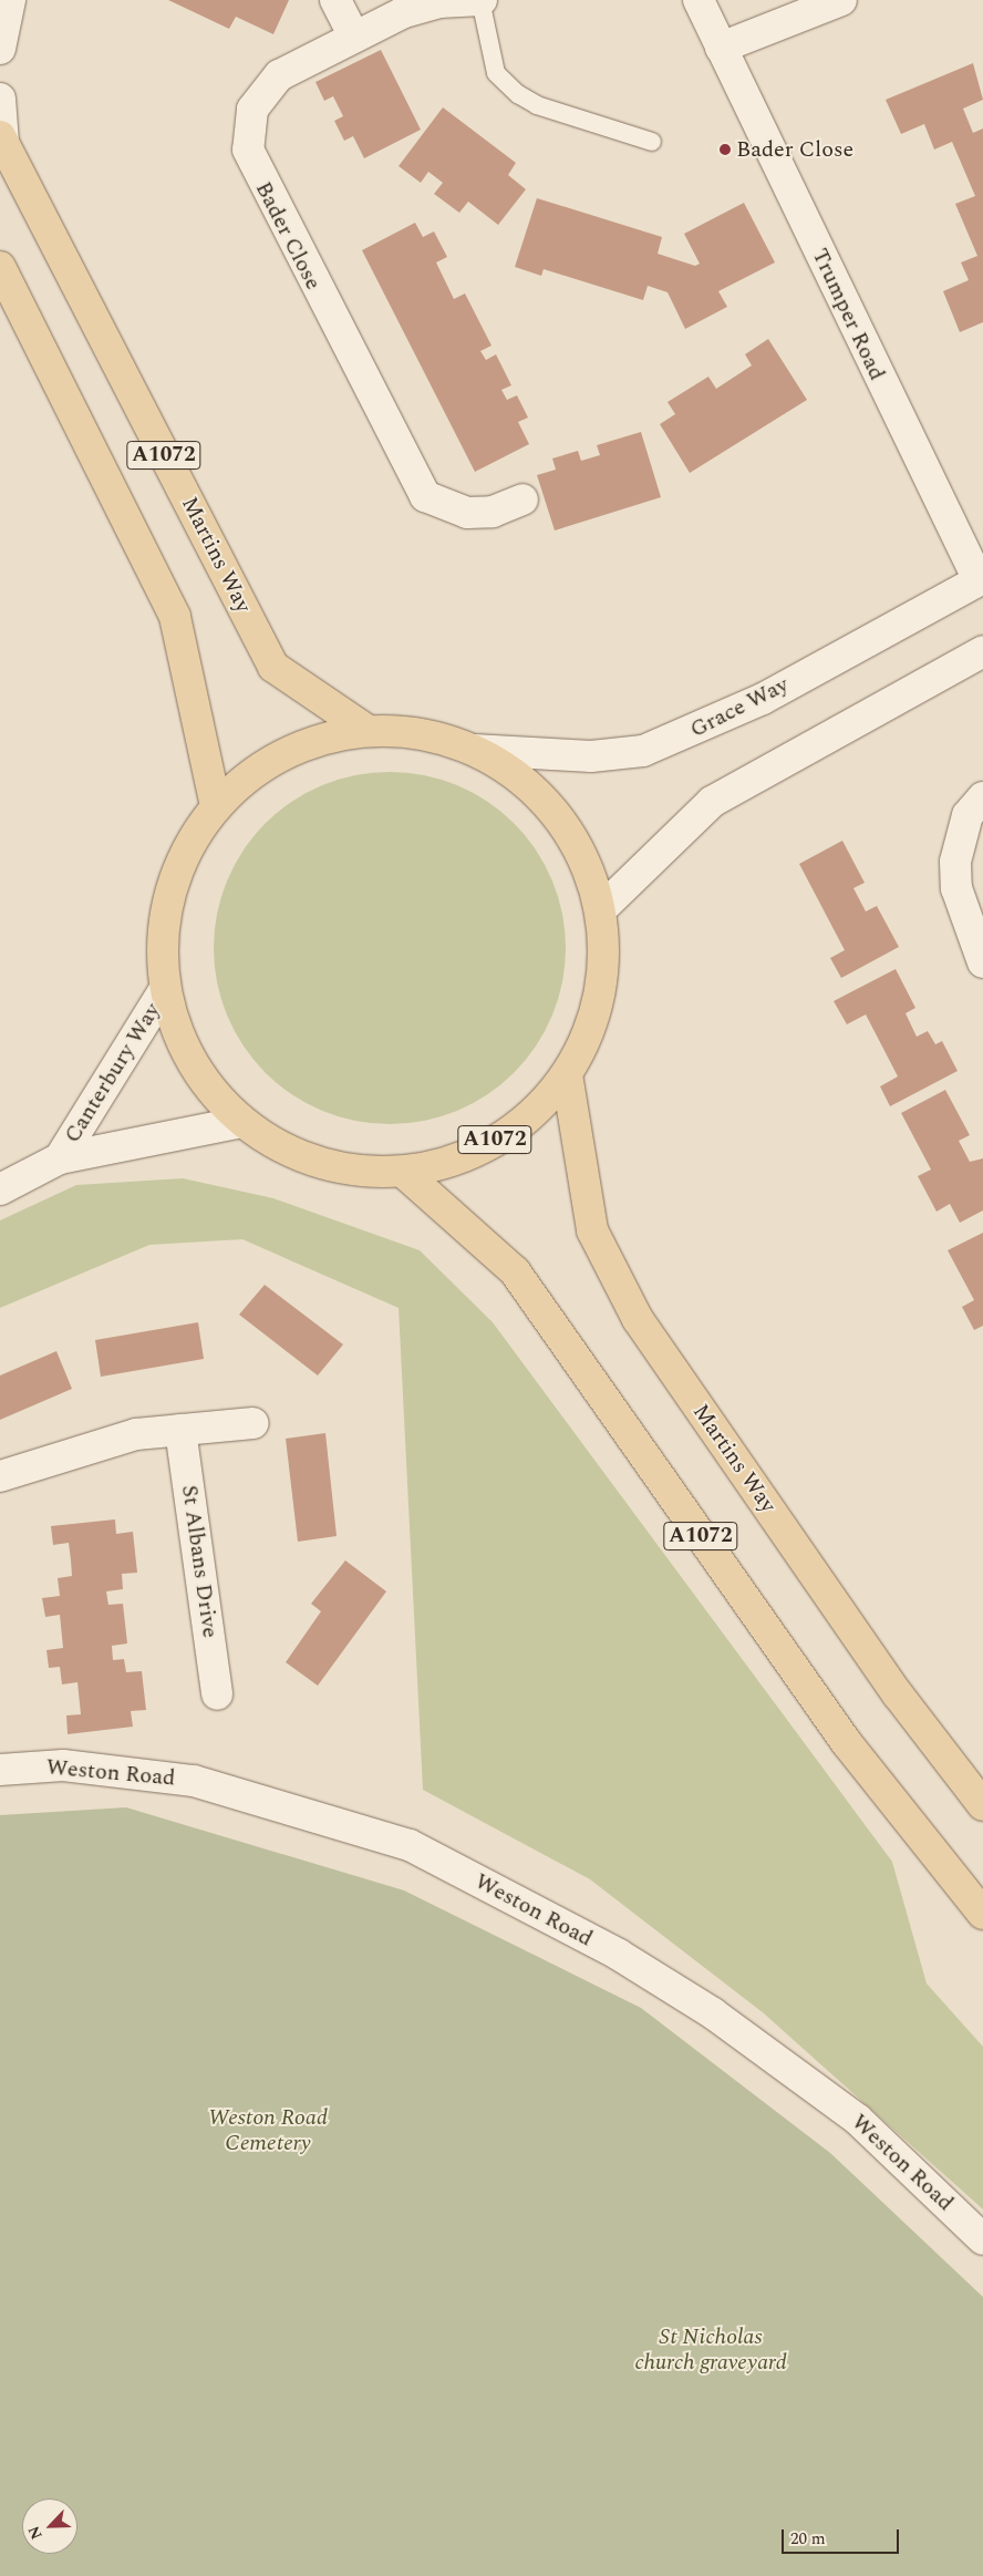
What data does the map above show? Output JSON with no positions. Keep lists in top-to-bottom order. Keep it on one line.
{"streets":{"main road":["A1072","Martins Way"],"street":["Bader Close","Trumper Road","Grace Way","Canterbury Way","St Albans Drive","Weston Road"]},"crossings":[["Trumper Road","Grace Way"],["A1072","Martins Way"],["A1072","Grace Way"],["A1072","Canterbury Way"]],"parks":["Weston Road Cemetery","St Nicholas church graveyard"],"places":["Bader Close"],"scale_bar":"20 m","north":"bottom left"}
